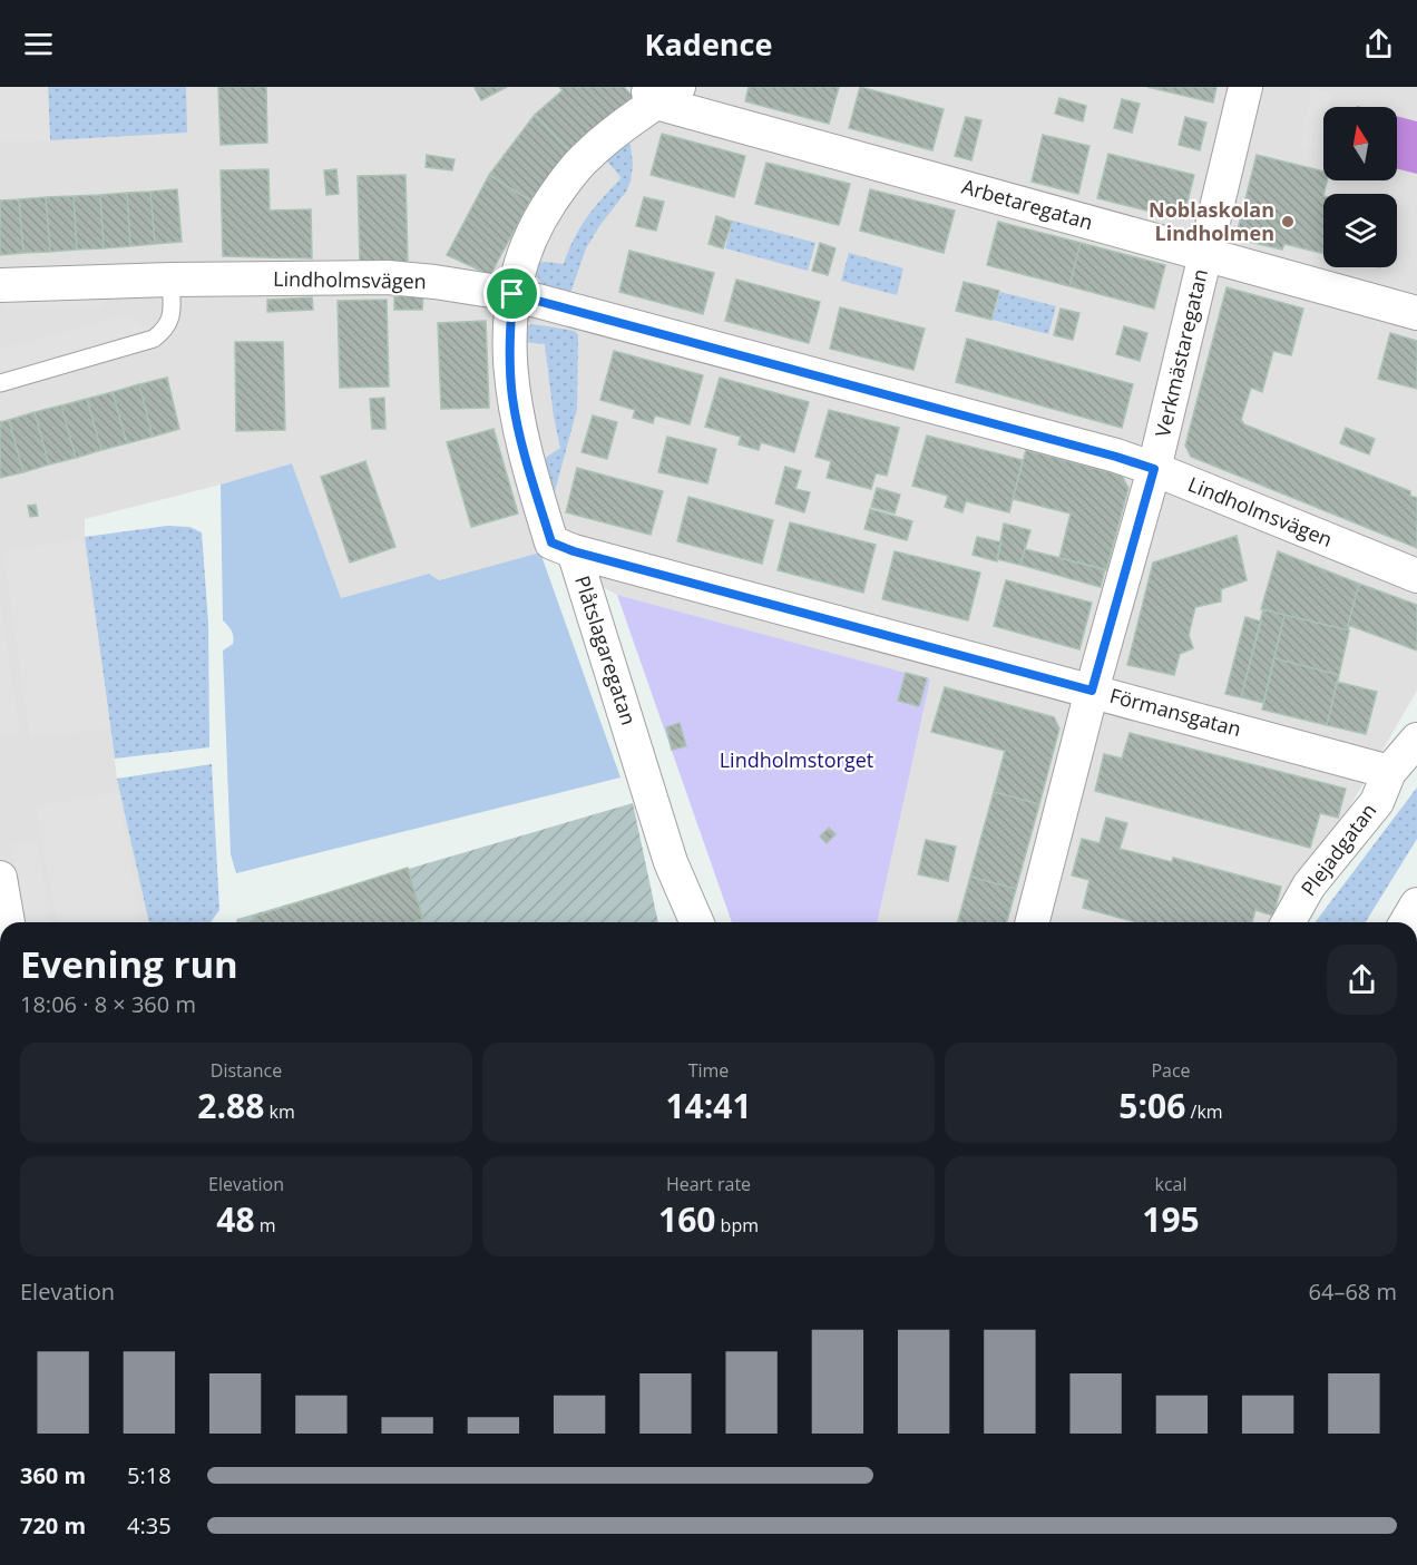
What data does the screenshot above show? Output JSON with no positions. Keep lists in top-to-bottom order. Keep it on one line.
{"streets":{"street":["Arbetaregatan","Lindholmsvägen","Verkmästaregatan","Plåtslagaregatan","Förmansgatan","Plejadgatan"]},"crossings":[["Arbetaregatan","Verkmästaregatan"],["Arbetaregatan","Plåtslagaregatan"],["Lindholmsvägen","Verkmästaregatan"],["Lindholmsvägen","Plåtslagaregatan"],["Verkmästaregatan","Förmansgatan"],["Plåtslagaregatan","Förmansgatan"],["Förmansgatan","Plejadgatan"]],"parks":["Lindholmstorget"],"places":["Noblaskolan Lindholmen"],"north":"top","page":{"header":"Kadence","heading":["Evening run","18:06 · 8 × 360 m"],"stats":[["Distance","2.88 km"],["Time","14:41"],["Pace","5:06 /km"],["Elevation","48 m"],["Heart rate","160 bpm"],["kcal","195"]],"chart":["Elevation","64–68 m"],"list":[{"name":"360 m","note":"5:18"},{"name":"720 m","note":"4:35"}]}}
